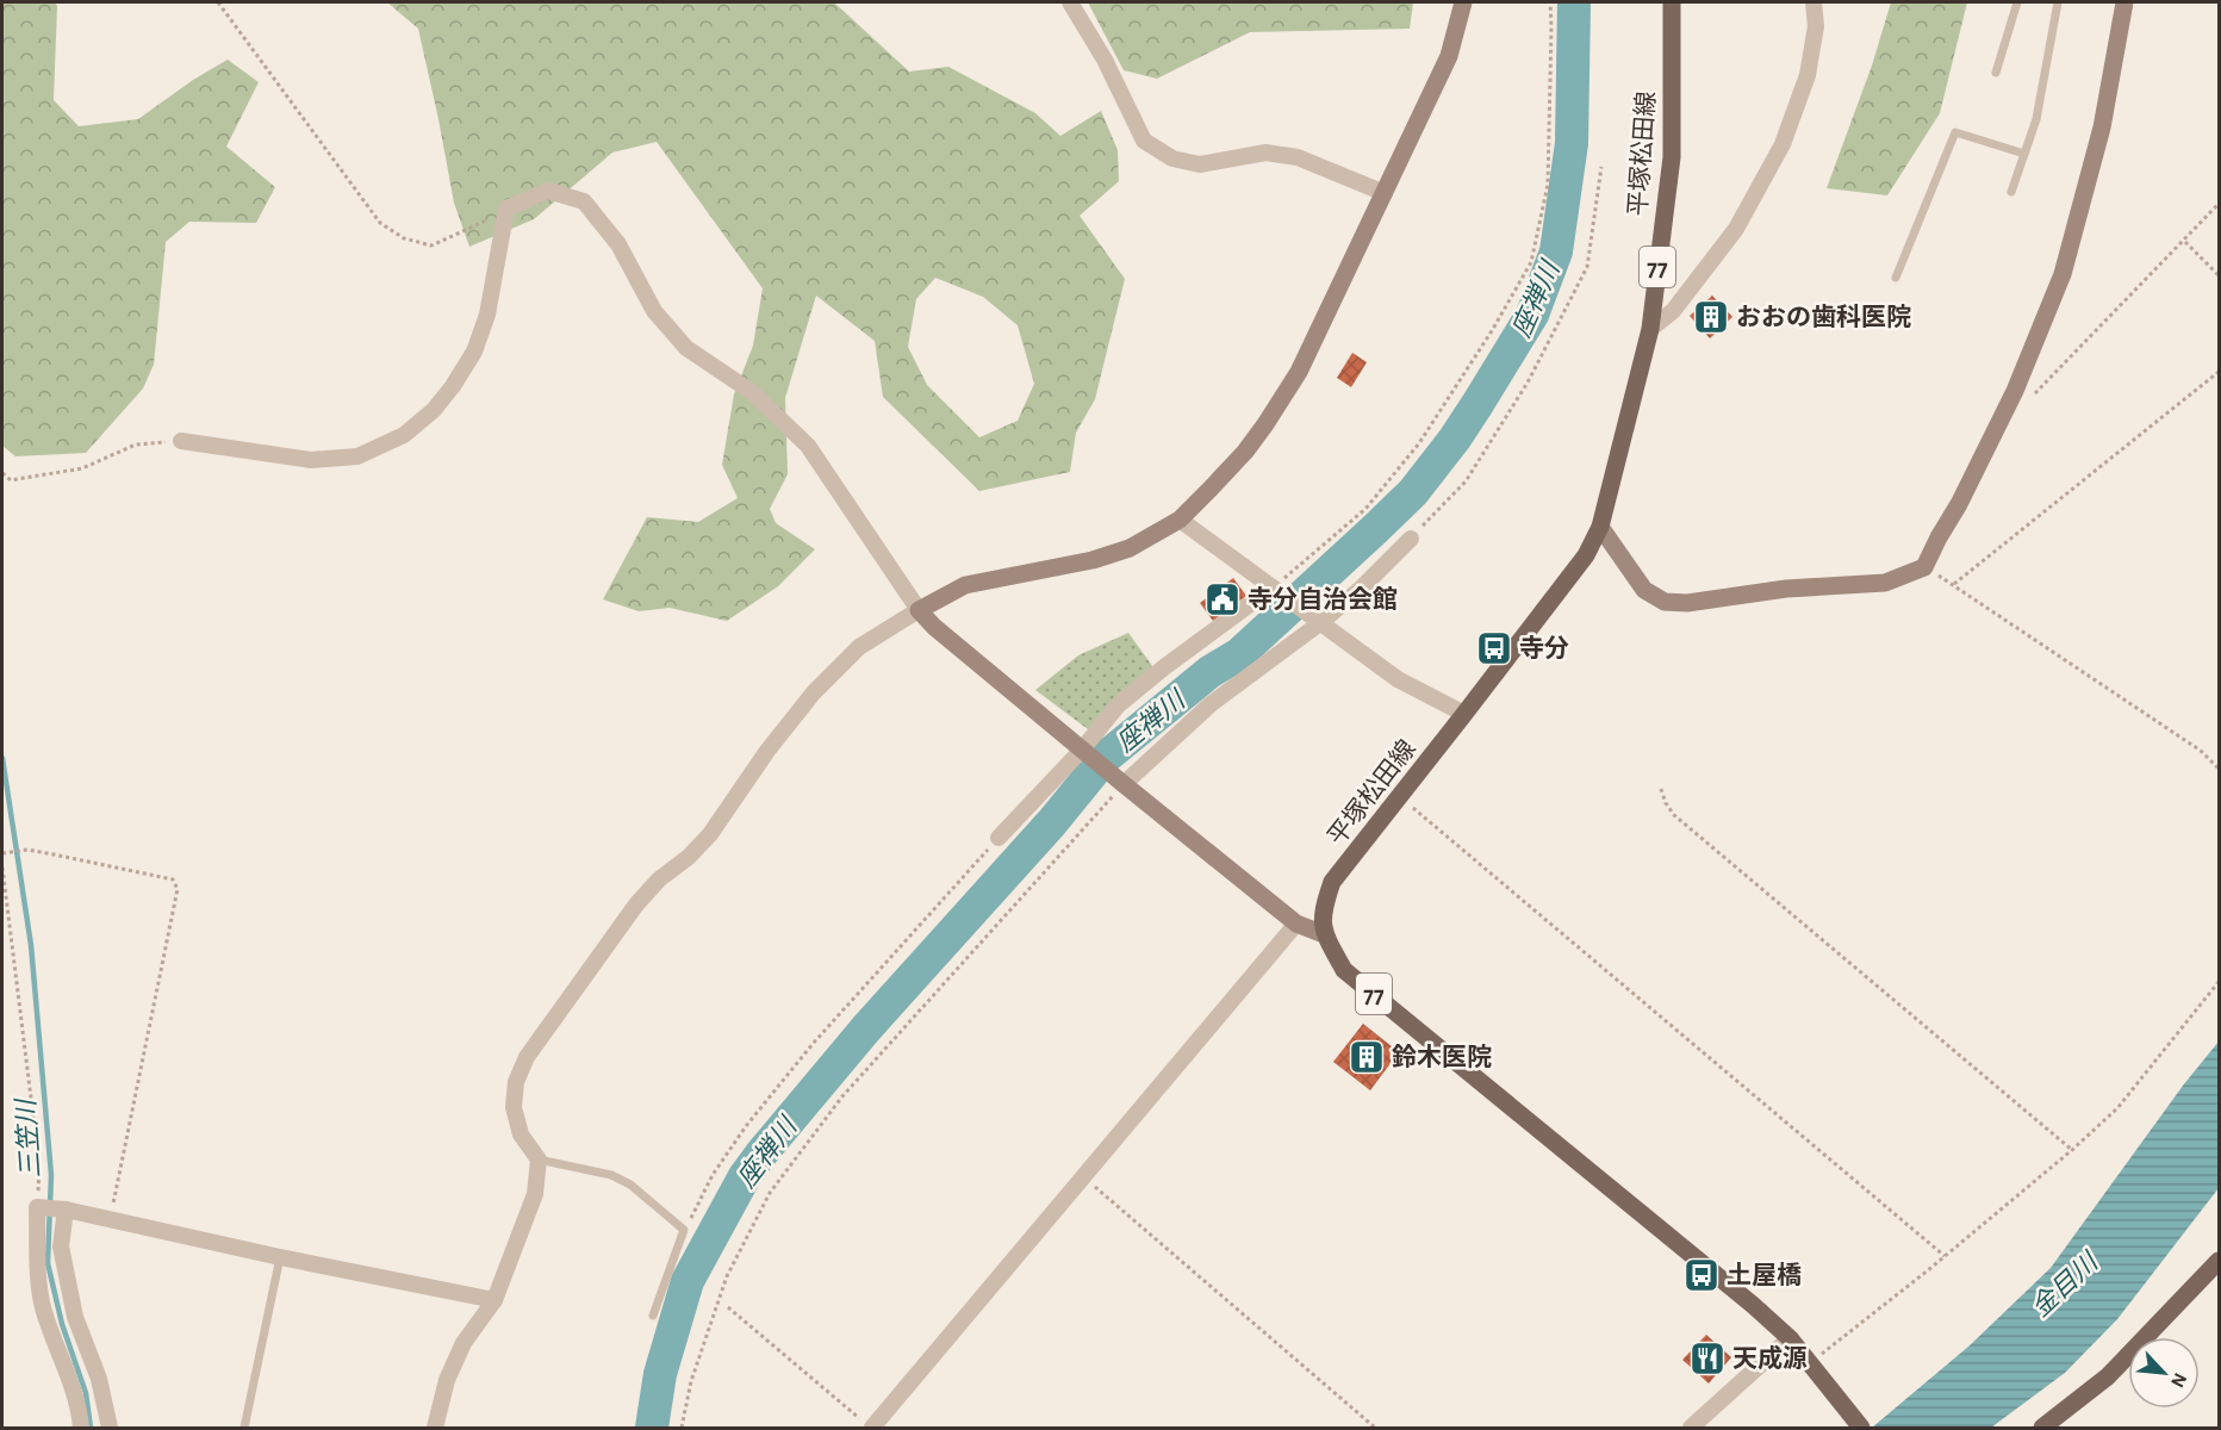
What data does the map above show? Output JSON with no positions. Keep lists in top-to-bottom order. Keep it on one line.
{"streets":{"main road":["平塚松田線","77"]},"crossings":[["平塚松田線","77"]],"water":["座禅川","三笠川","金目川"],"places":{"building":["おおの歯科医院","鈴木医院"],"public building":["寺分自治会館"],"bus stop":["寺分","土屋橋"],"restaurant":["天成源"]},"north":"bottom right"}
